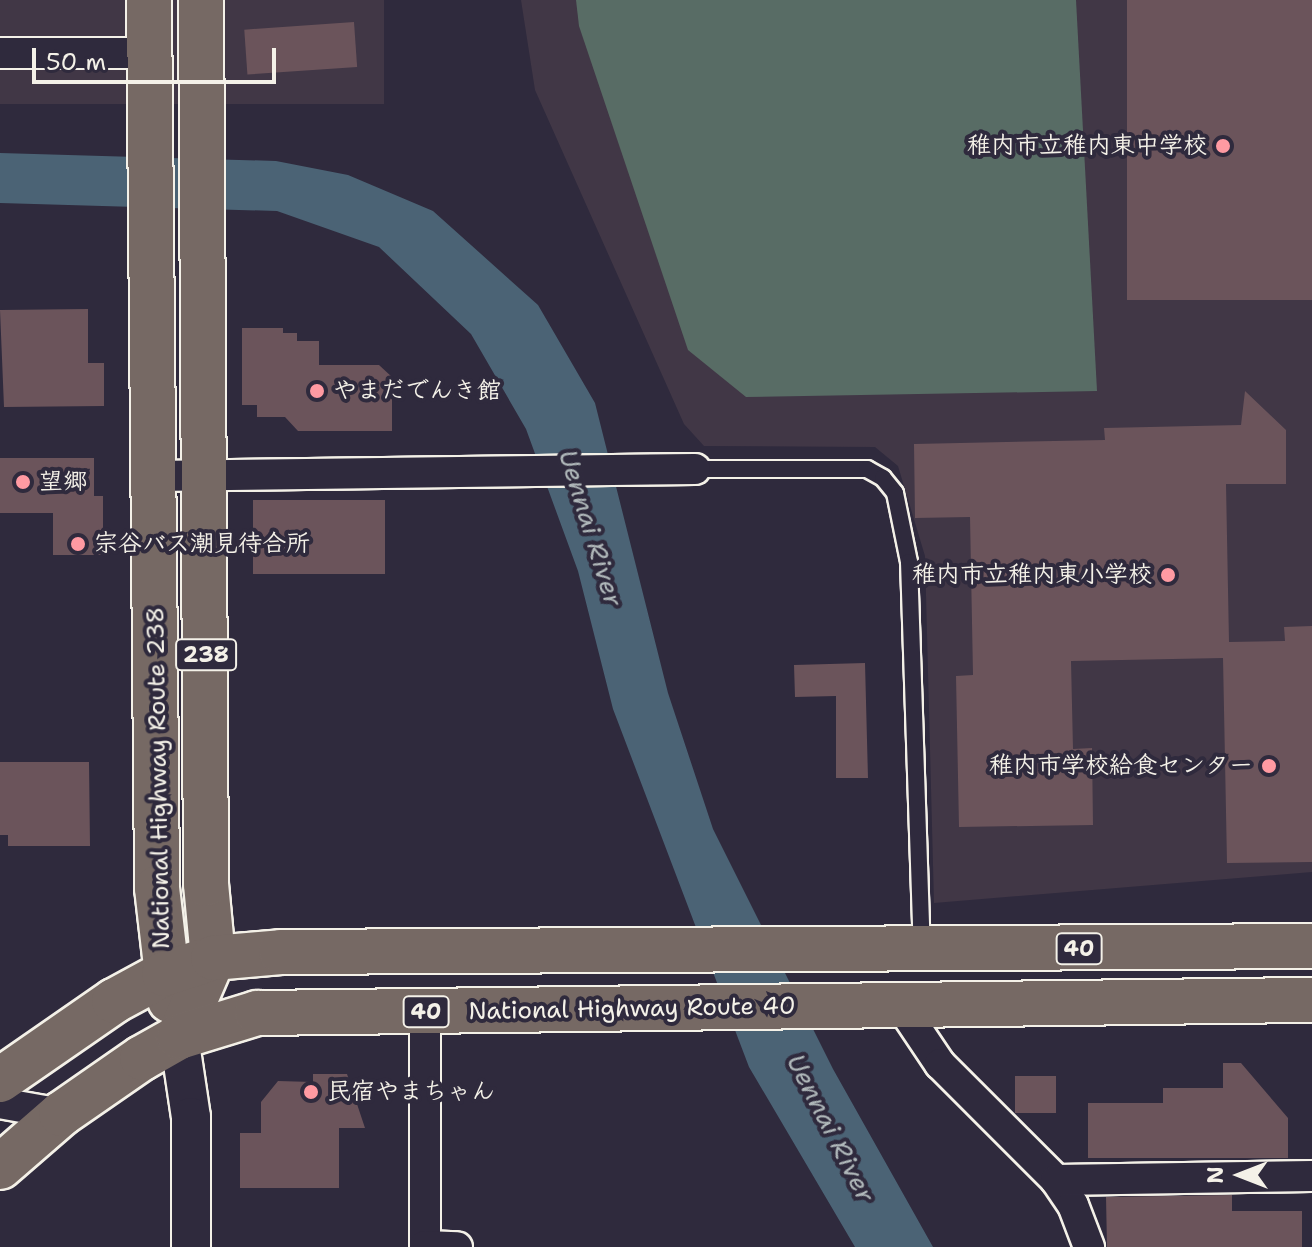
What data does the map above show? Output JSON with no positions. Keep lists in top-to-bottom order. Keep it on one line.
{"streets":{"highway":["238","National Highway Route 238","40","National Highway Route 40"]},"crossings":[["National Highway Route 238","40"],["National Highway Route 238","National Highway Route 40"]],"water":["Uennai River"],"places":["稚内市立稚内東中学校","やまだでんき館","望郷","宗谷バス潮見待合所","稚内市立稚内東小学校","稚内市学校給食センター","民宿やまちゃん"],"scale_bar":"50 m","north":"left"}
